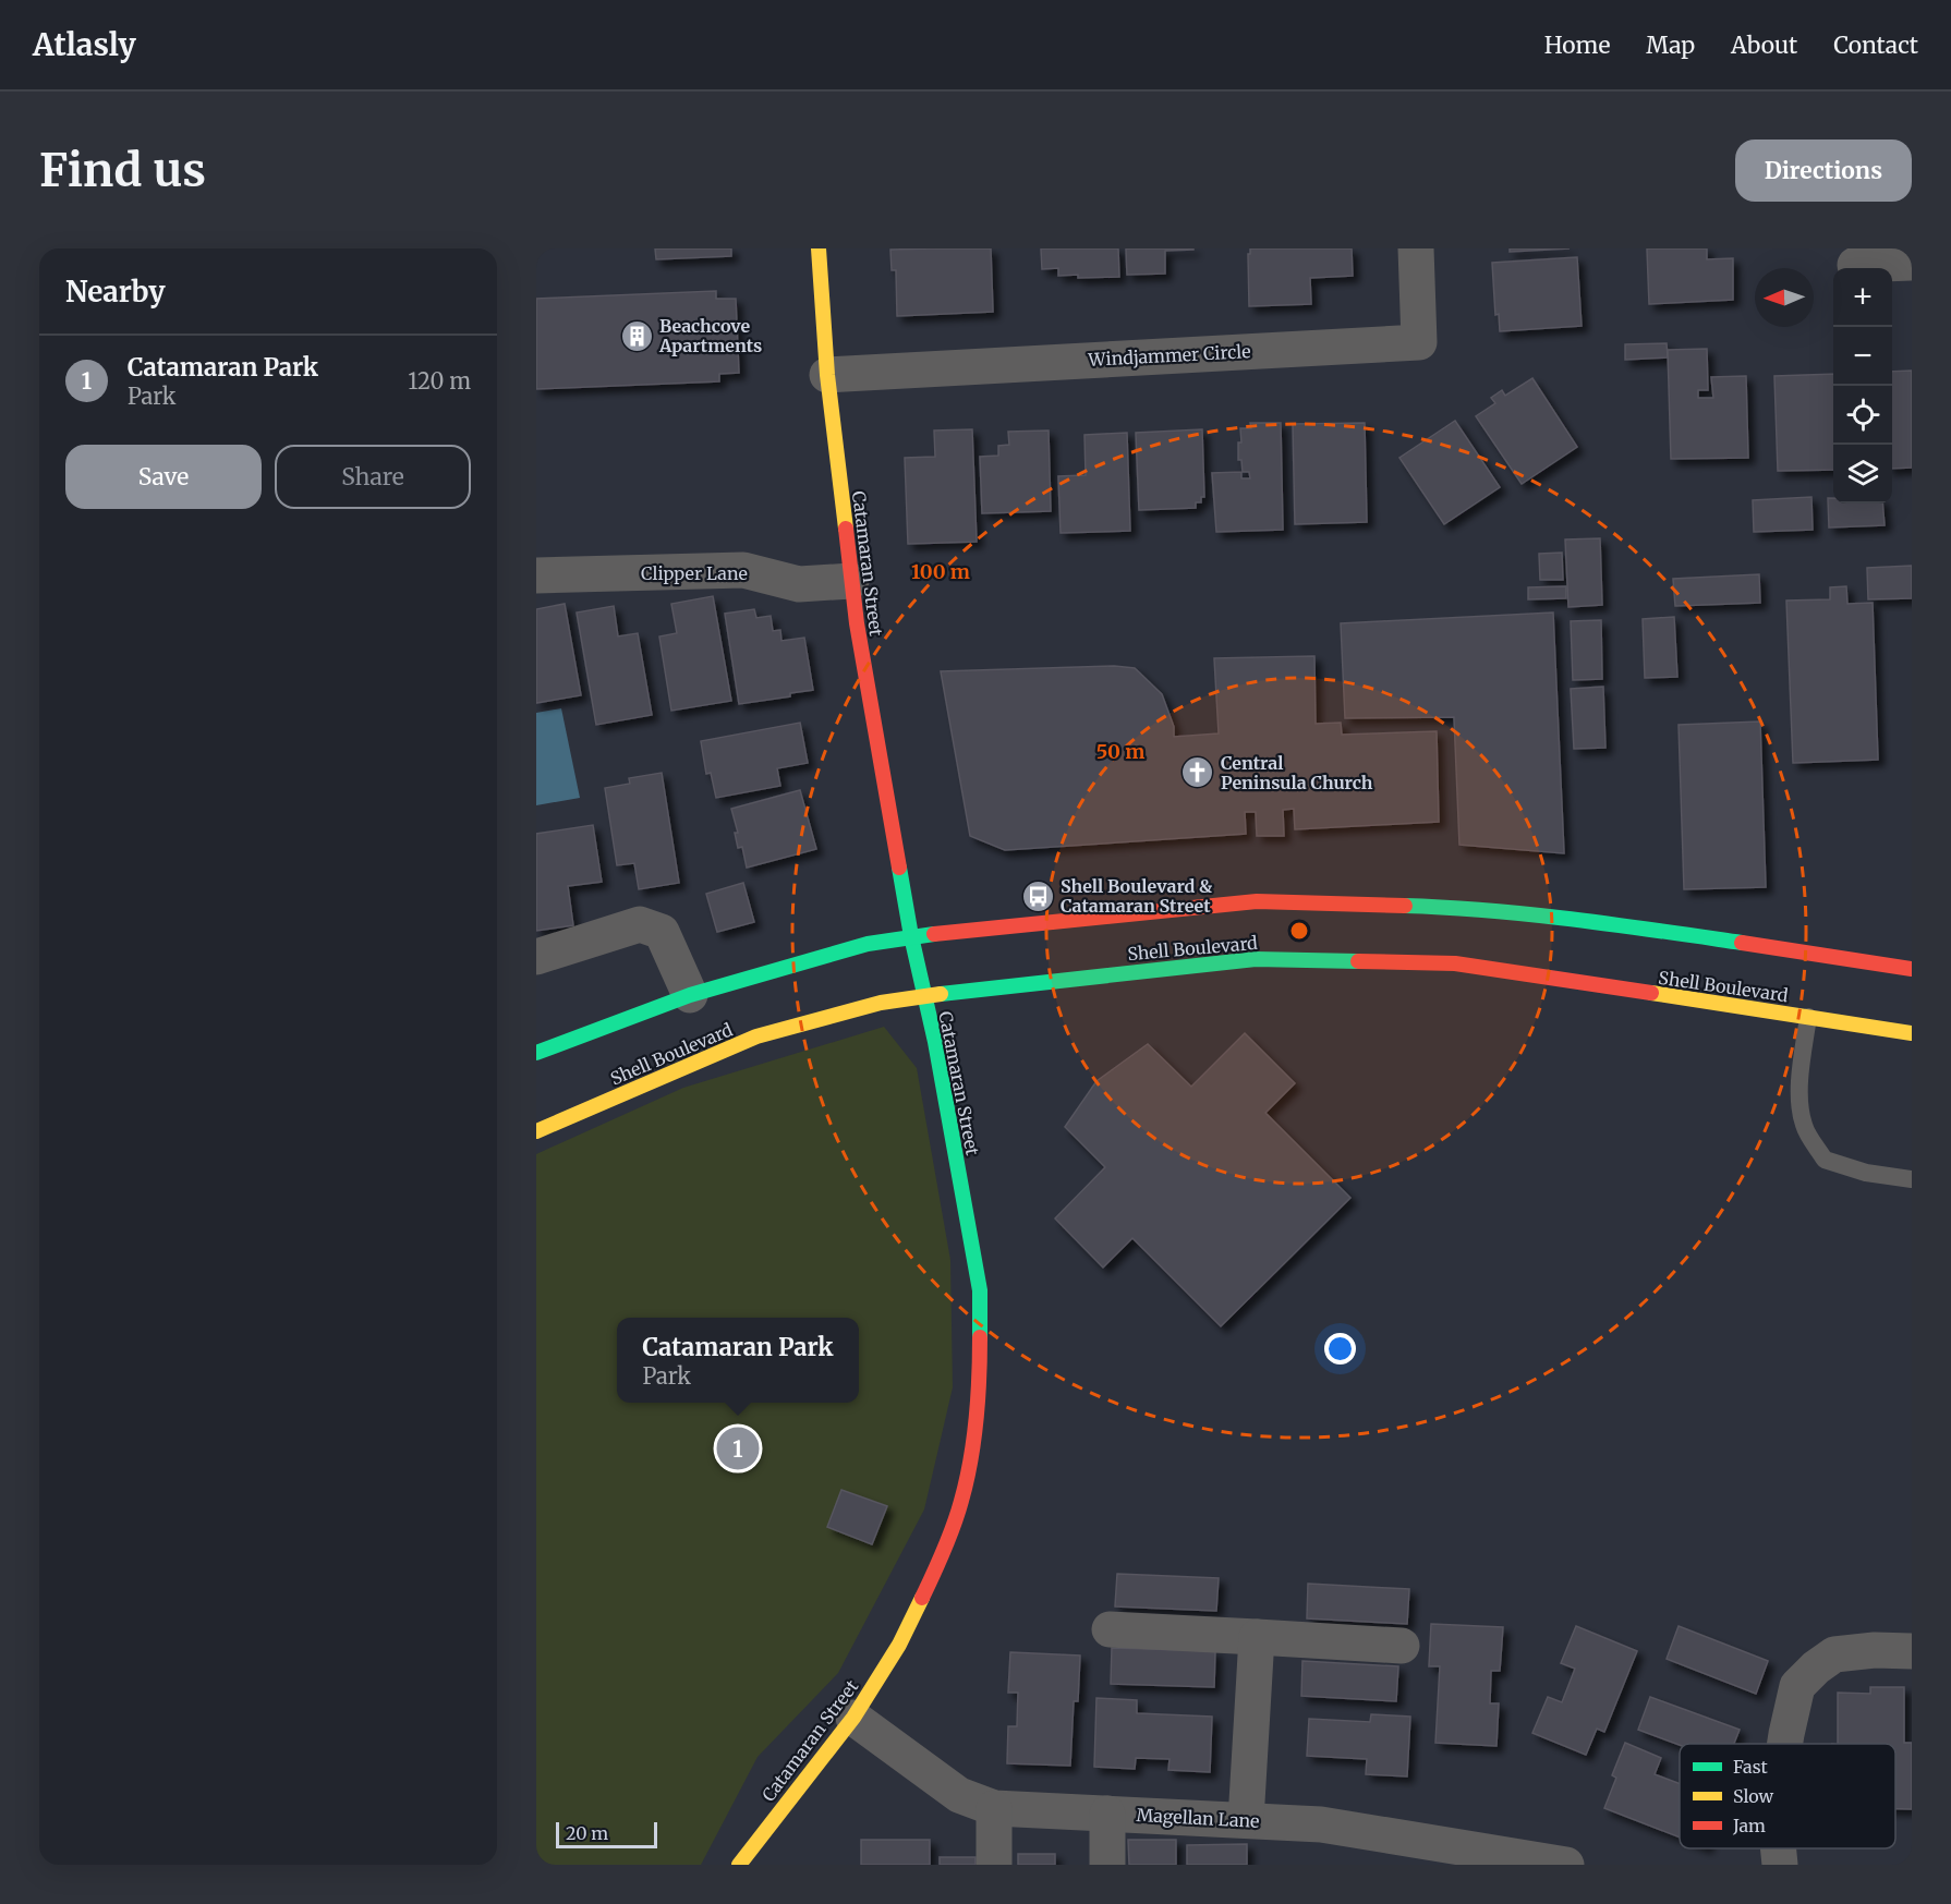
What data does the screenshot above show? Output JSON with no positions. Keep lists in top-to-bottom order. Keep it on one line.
{"streets":{"main road":["Catamaran Street","Shell Boulevard"],"street":["Windjammer Circle","Clipper Lane","Magellan Lane"]},"crossings":[["Windjammer Circle","Catamaran Street"],["Catamaran Street","Clipper Lane"],["Catamaran Street","Shell Boulevard"],["Catamaran Street","Magellan Lane"]],"places":{"building":["Beachcove Apartments"],"church":["Central Peninsula Church"],"bus stop":["Shell Boulevard & Catamaran Street"]},"legend":["Fast","Slow","Jam"],"scale_bar":"20 m","north":"left","page":{"header":"Atlasly","nav":["Home","Map","About","Contact"],"buttons":["Directions",["Save","Share"]],"title":"Find us","heading":"Nearby","map_buttons":["+","−"],"list":[{"mark":"1","name":"Catamaran Park","note":"Park","value":"120 m"}],"popup":["Catamaran Park","Park"],"pins":"1","scale":"20 m"},"rings":["100 m","50 m"]}
